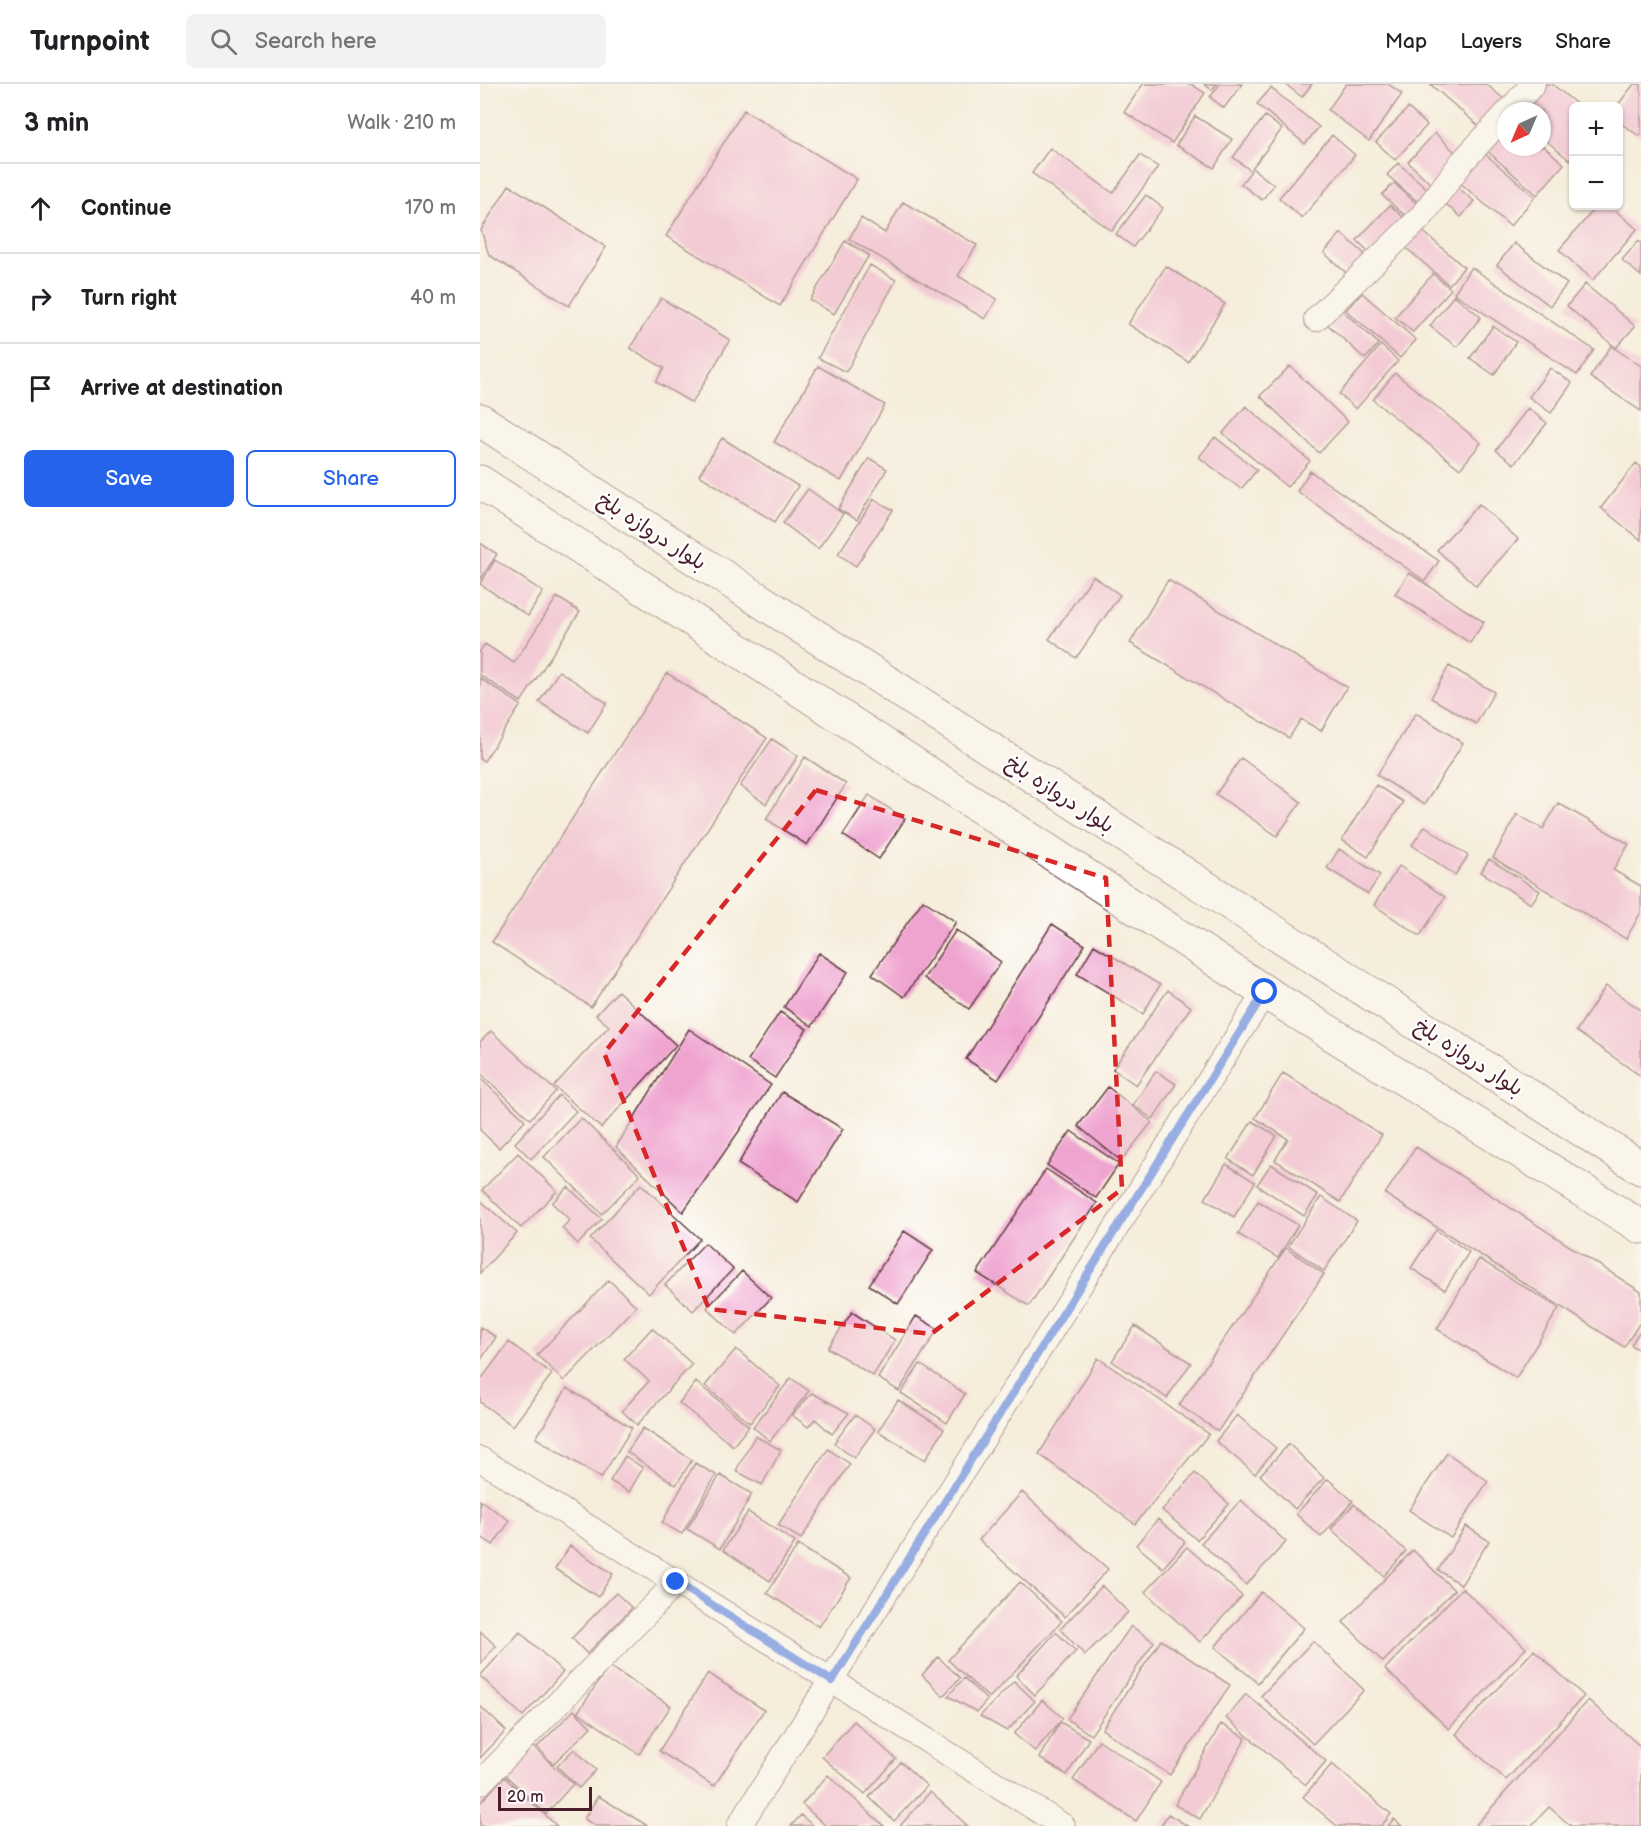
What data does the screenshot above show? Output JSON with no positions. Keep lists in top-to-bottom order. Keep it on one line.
{"streets":{"main road":["بلوار دروازه بلخ"]},"scale_bar":"20 m","north":"bottom left","page":{"header":"Turnpoint","search":"Search here","nav":["Map","Layers","Share"],"heading":["3 min","Walk · 210 m"],"map_buttons":["+","−"],"list":[["Continue","170 m"],["Turn right","40 m"],"Arrive at destination"],"buttons":["Save","Share"],"scale":"20 m"}}
